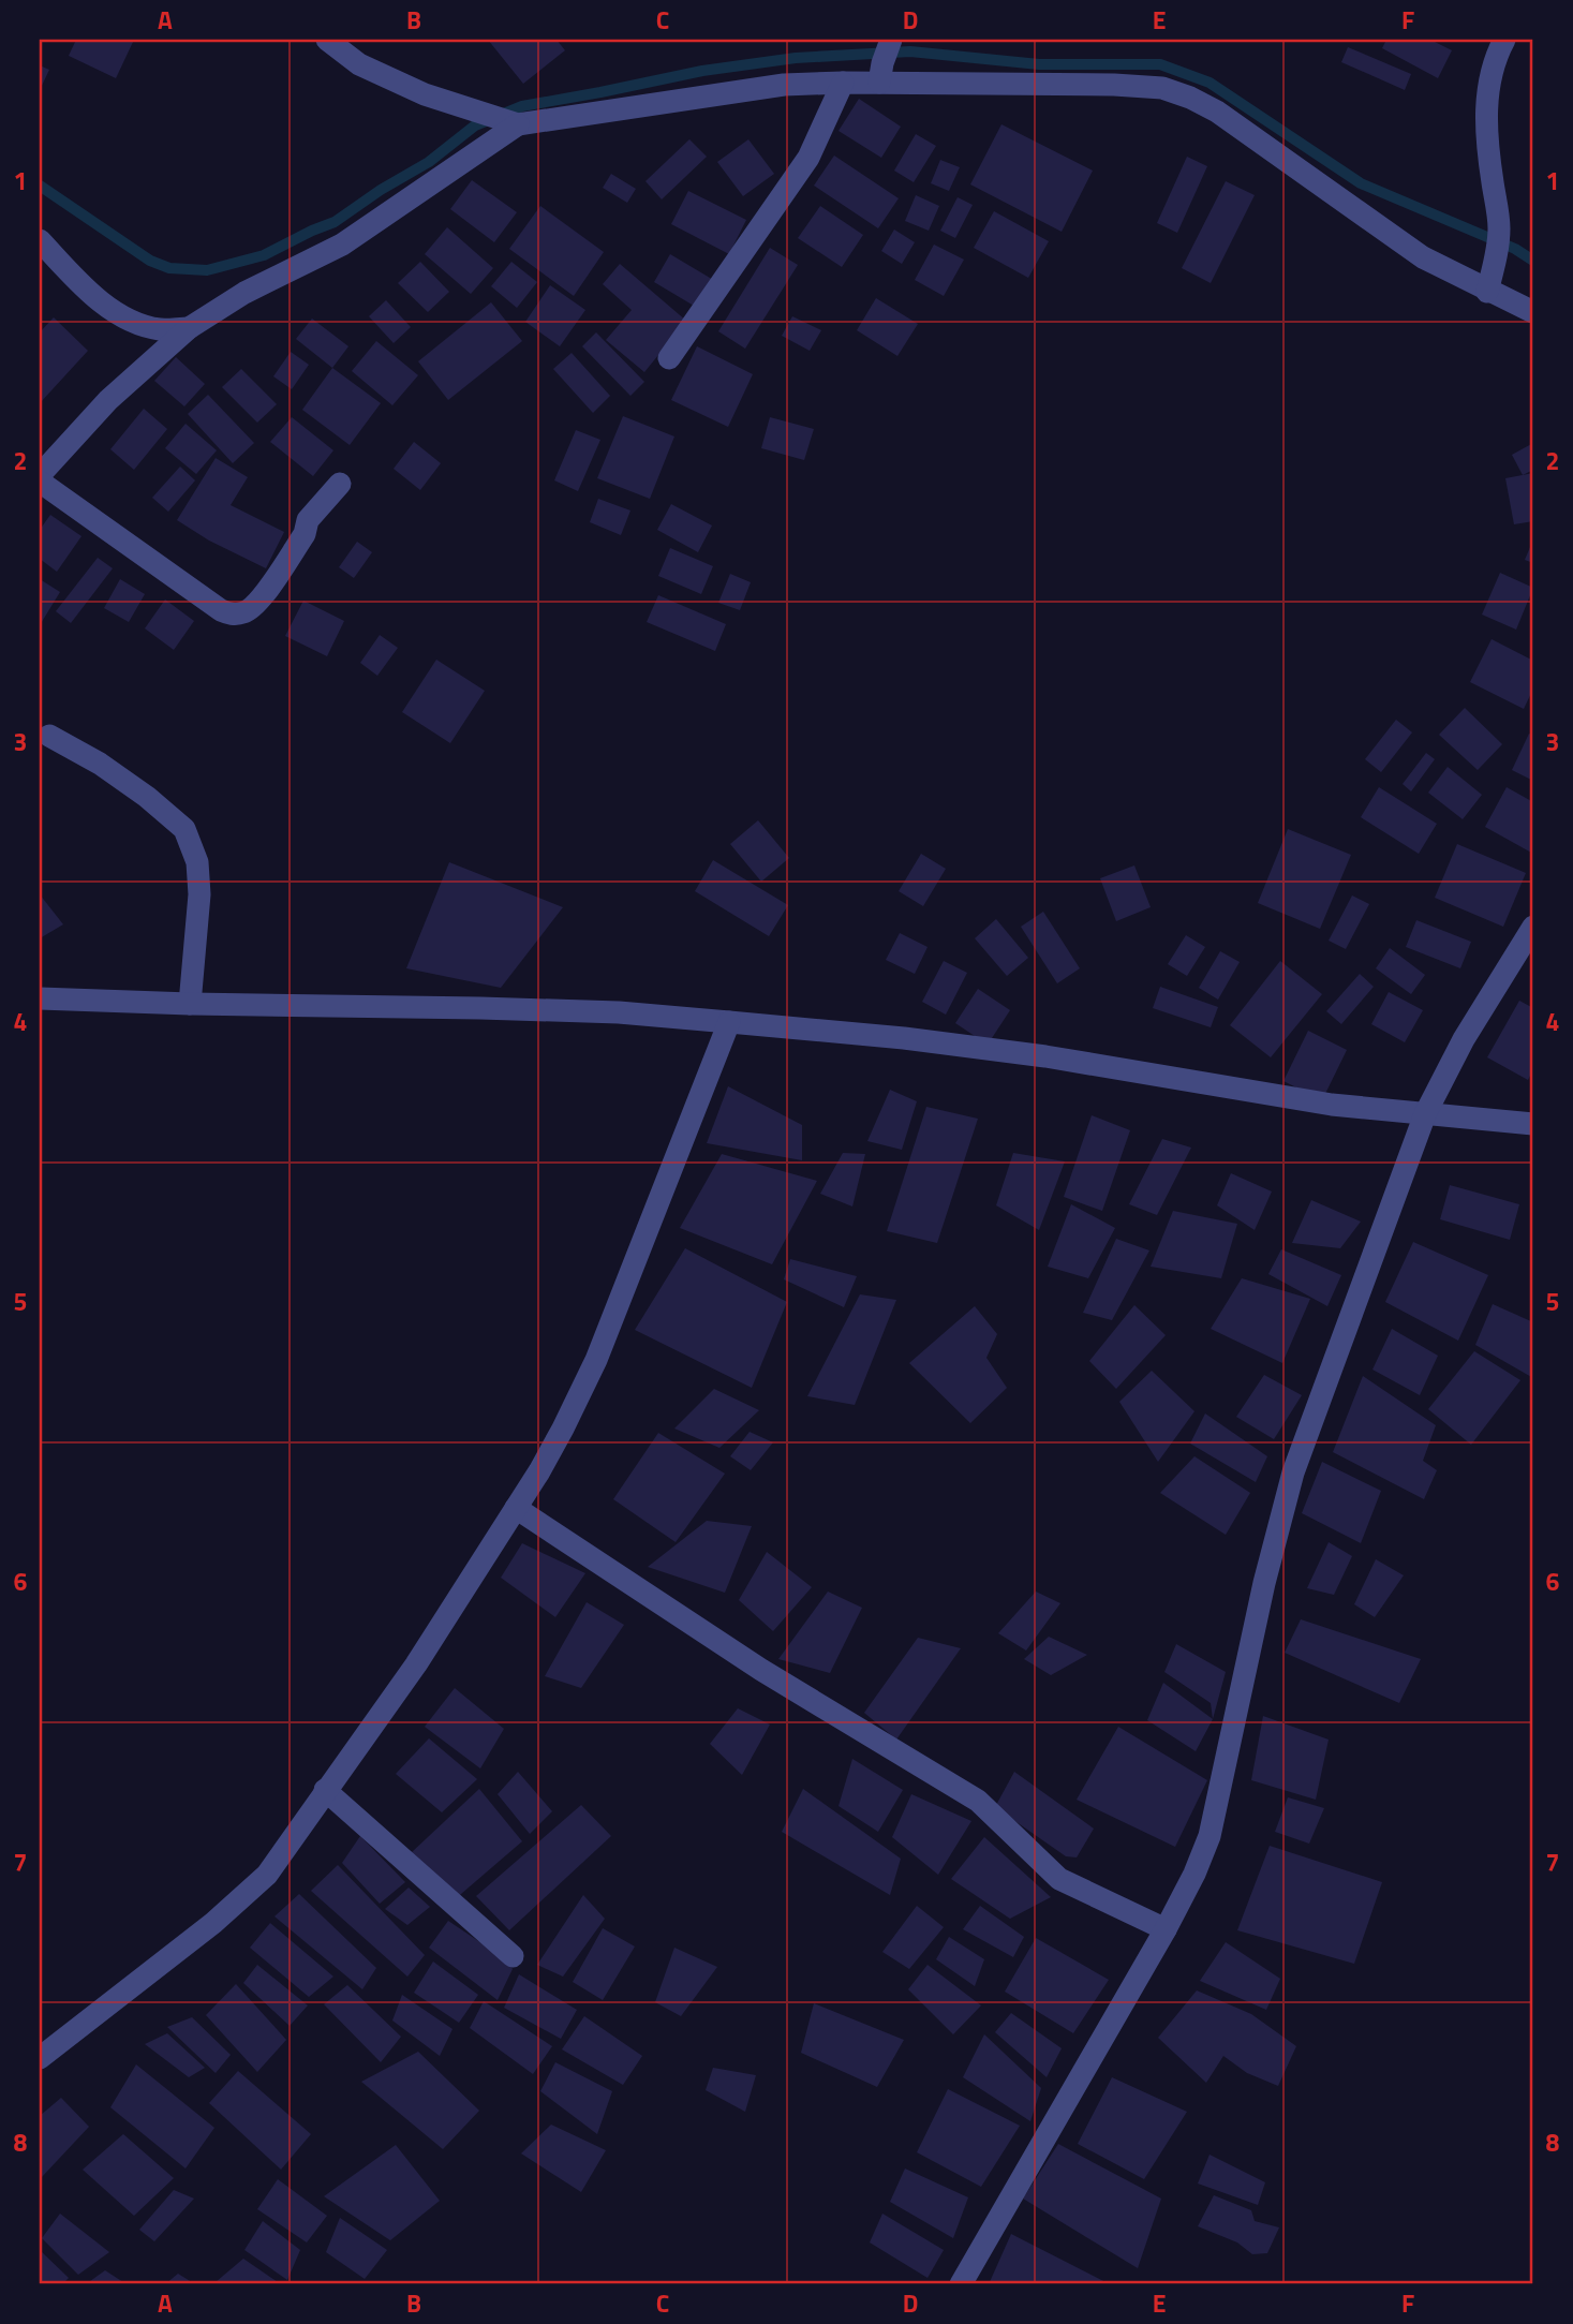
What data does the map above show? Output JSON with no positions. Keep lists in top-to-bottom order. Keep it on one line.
{"grid":{"columns":["A","B","C","D","E","F"],"rows":["1","2","3","4","5","6","7","8"]}}
